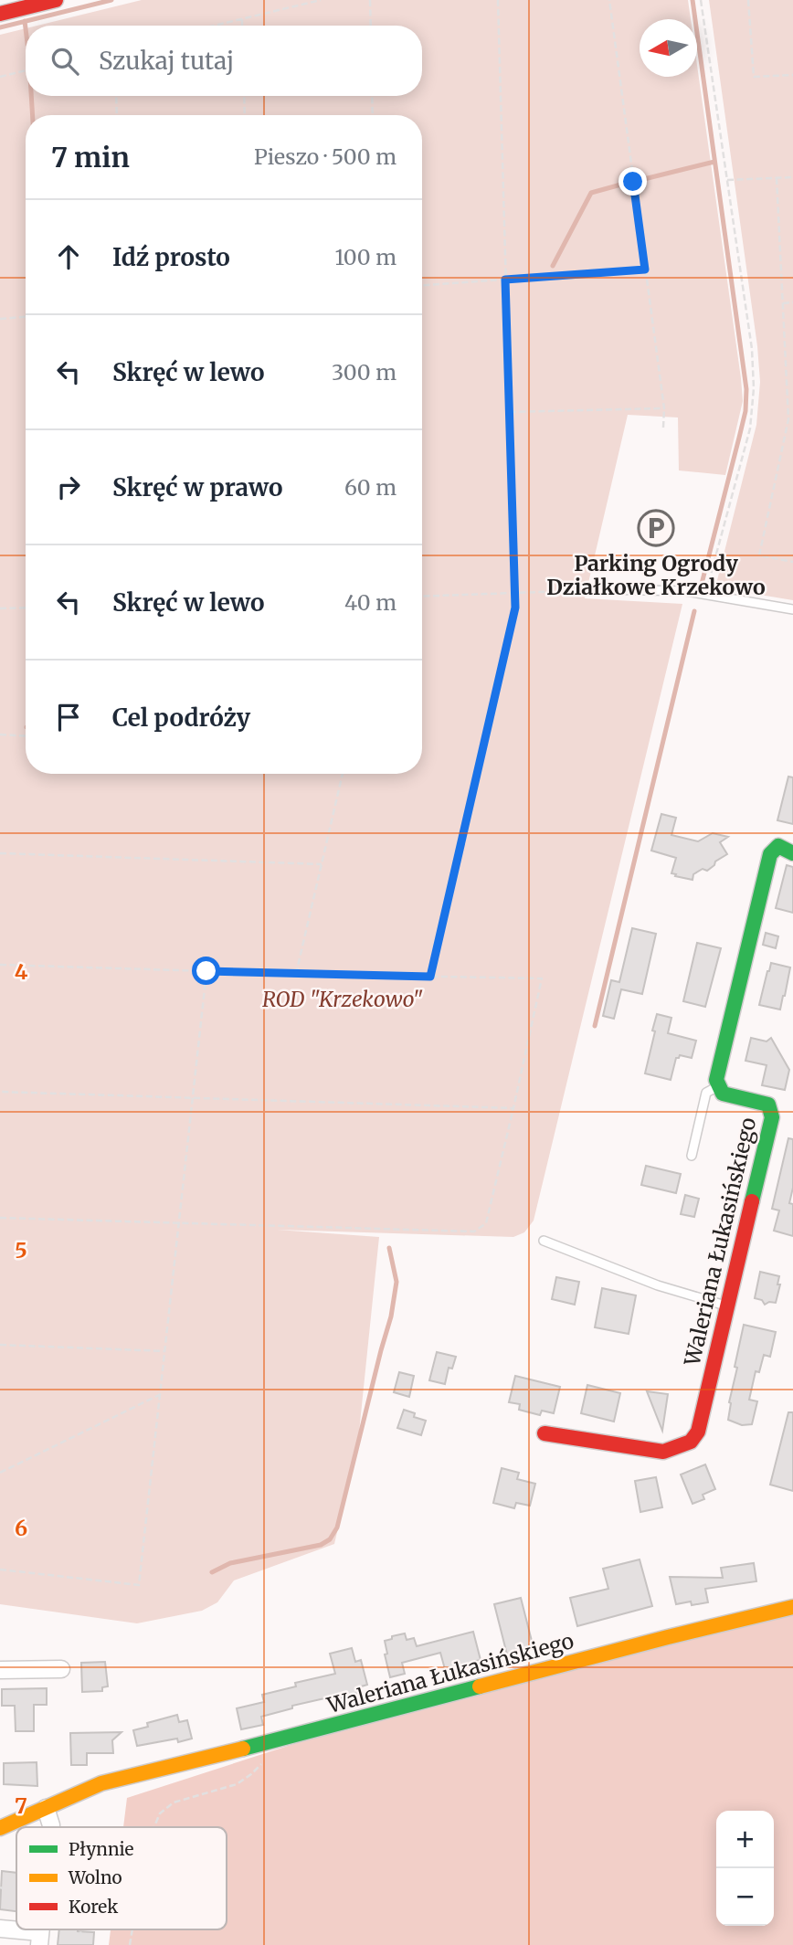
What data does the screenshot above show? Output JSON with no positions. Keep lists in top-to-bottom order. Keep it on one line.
{"streets":{"street":["Waleriana Łukasińskiego"]},"parks":["ROD \"Krzekowo\""],"places":{"parking":["Parking Ogrody Działkowe Krzekowo"]},"legend":["Płynnie","Wolno","Korek"],"north":"left","page":{"search":"Szukaj tutaj","heading":["7 min","Pieszo · 500 m"],"list":[["Idź prosto","100 m"],["Skręć w lewo","300 m"],["Skręć w prawo","60 m"],["Skręć w lewo","40 m"],"Cel podróży"],"map_buttons":["+","−"]},"grid":{"rows":["4","5","6","7"]}}
